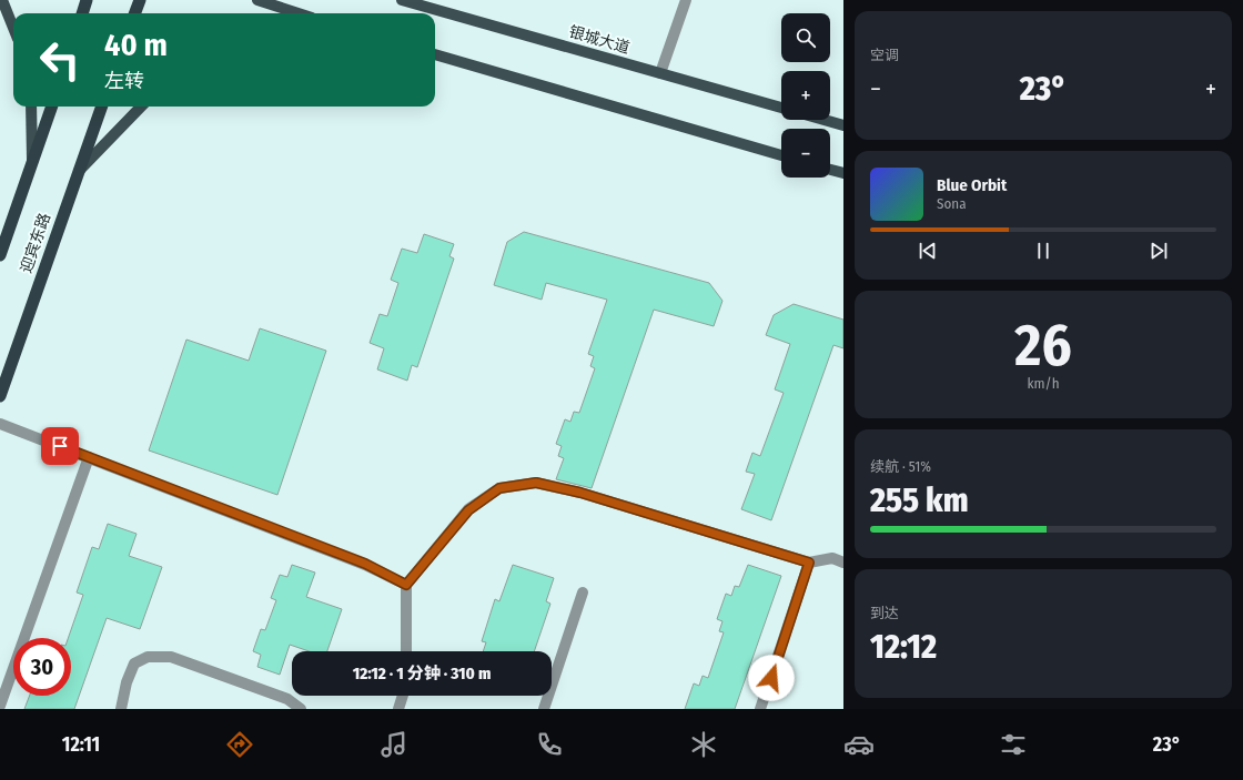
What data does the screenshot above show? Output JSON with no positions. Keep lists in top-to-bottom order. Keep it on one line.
{"streets":{"highway":["迎宾东路"],"main road":["银城大道"]},"page":{"tile":["空调",["26","km/h"],["续航 · 51%","255 km"],["到达","12:12"]],"map_buttons":["+","−"],"turn":["40 m","左转"],"heat":["−","23°","+"],"song":["Blue Orbit","Sona"],"limit":"30","trip":"12:12 · 1 分钟 · 310 m","tabs":["12:11","23°"]}}
